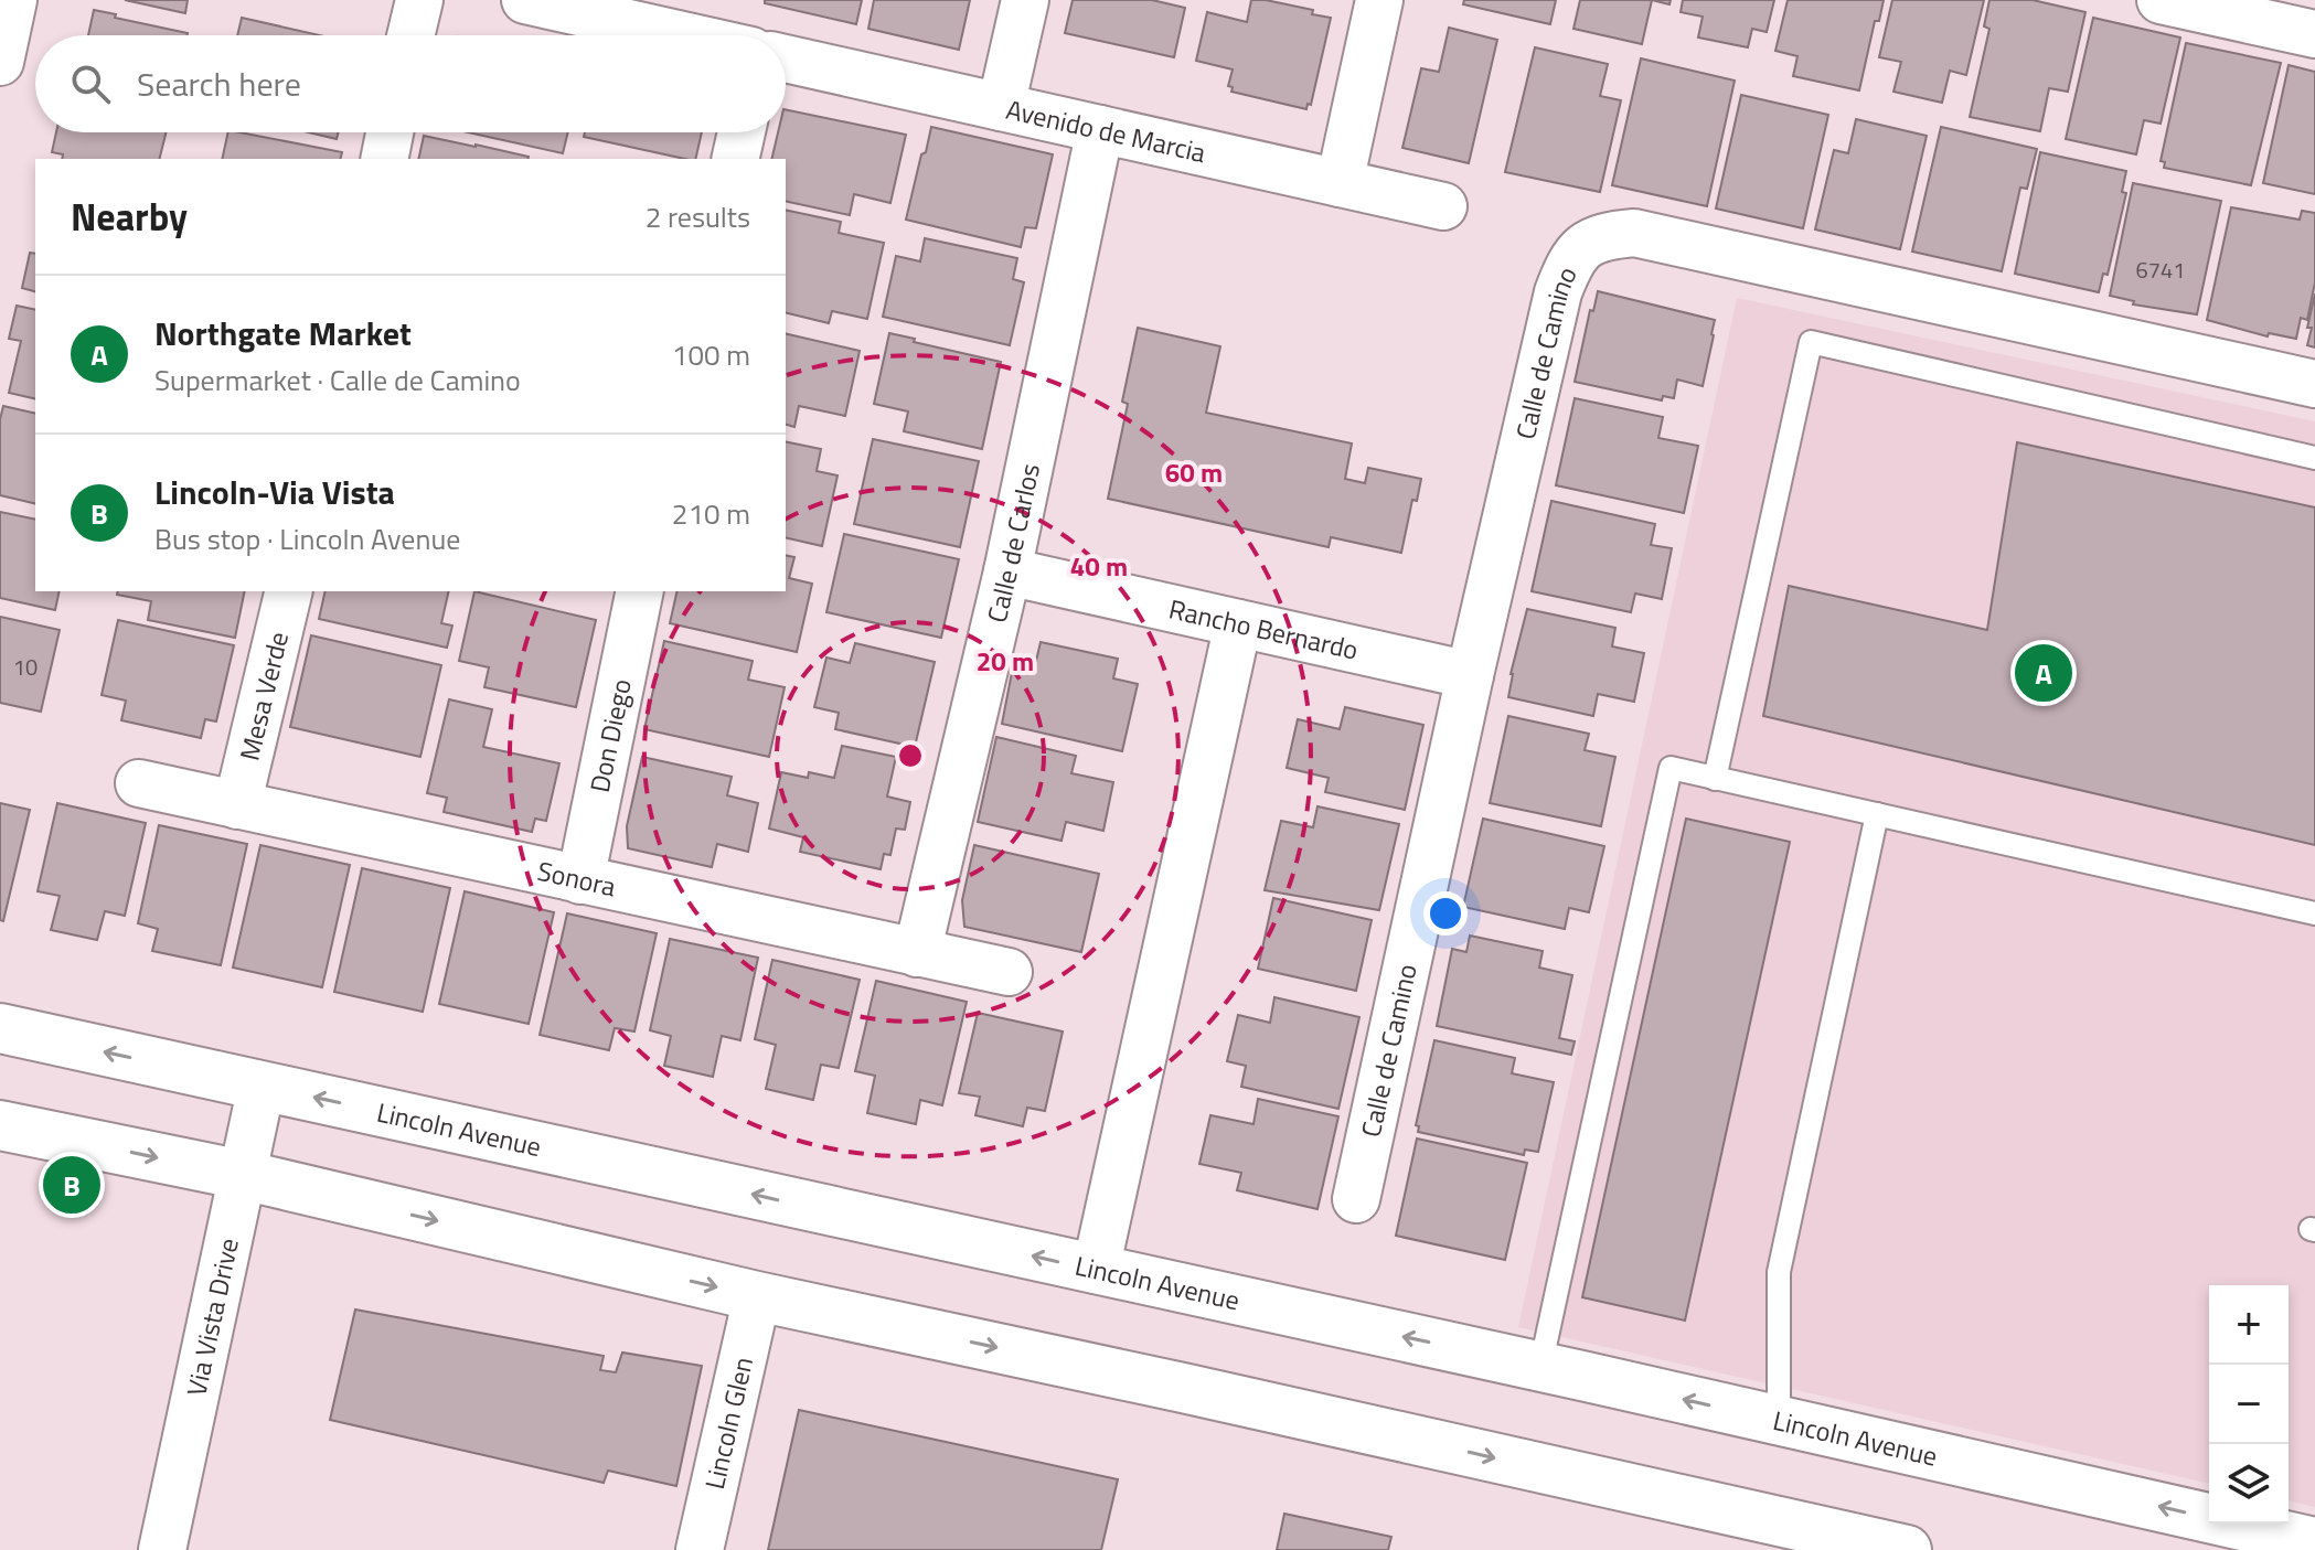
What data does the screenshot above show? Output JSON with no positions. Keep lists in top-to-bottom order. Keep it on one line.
{"streets":{"main road":["Lincoln Avenue"],"street":["Avenido de Marcia","Calle de Camino","Calle de Carlos","Rancho Bernardo","Mesa Verde","Don Diego","Sonora","Via Vista Drive","Lincoln Glen"]},"crossings":[["Avenido de Marcia","Calle de Carlos"],["Calle de Camino","Rancho Bernardo"],["Calle de Carlos","Rancho Bernardo"],["Calle de Carlos","Sonora"],["Mesa Verde","Sonora"],["Don Diego","Sonora"],["Lincoln Avenue","Via Vista Drive"]],"house_numbers":["6741","10"],"page":{"search":"Search here","heading":["Nearby","2 results"],"list":[{"mark":"A","name":"Northgate Market","note":"Supermarket · Calle de Camino","value":"100 m"},{"mark":"B","name":"Lincoln-Via Vista","note":"Bus stop · Lincoln Avenue","value":"210 m"}],"pins":["A","B"],"map_buttons":["+","−"]},"rings":["60 m","40 m","20 m"]}
